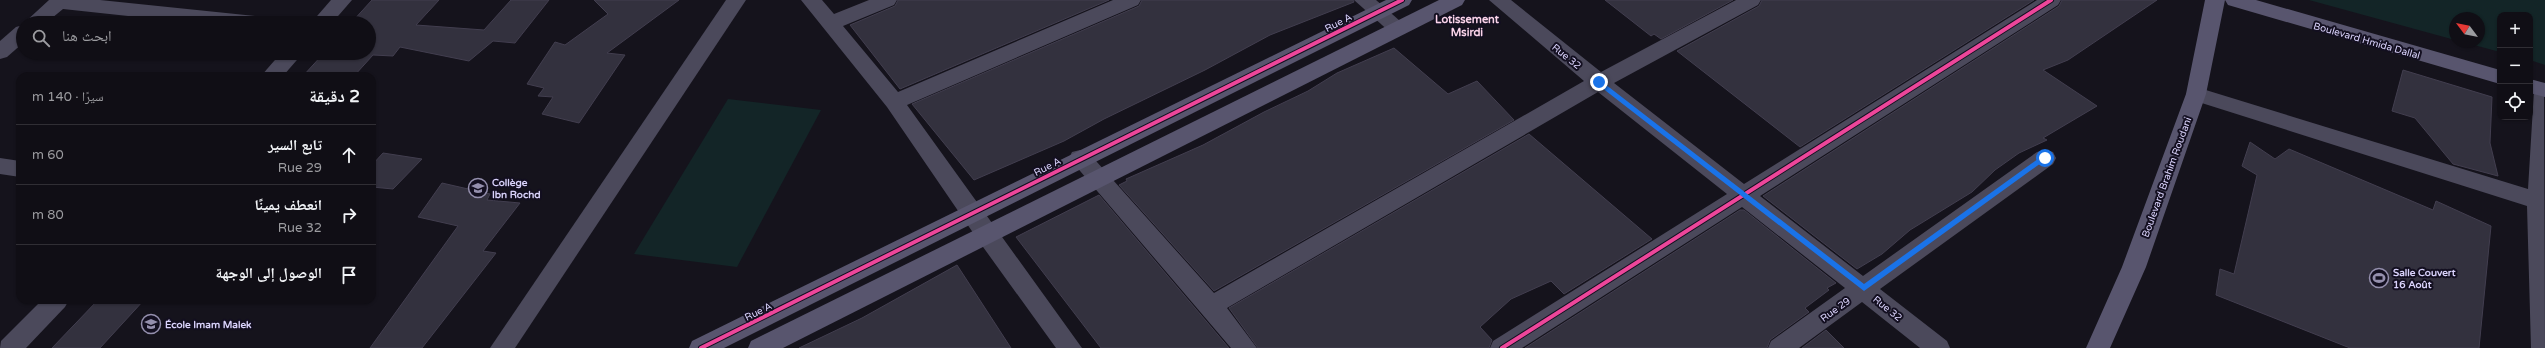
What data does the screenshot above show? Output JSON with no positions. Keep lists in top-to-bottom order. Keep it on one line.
{"streets":{"street":["Rue A","Boulevard Hmida Dallal","Rue 32","Boulevard Brahim Roudani","Rue 29"]},"crossings":[["Rue 32","Rue 29"]],"districts":["Lotissement Msirdi"],"places":{"school or university":["Collège Ibn Rochd","École Imam Malek"],"sports":["Salle Couvert 16 Août"]},"north":"top left","page":{"map_buttons":["+","−"],"search":"ابحث هنا","heading":["2 دقيقة","سيرًا · 140 m"],"list":[["تابع السير","Rue 29","60 m"],["انعطف يمينًا","Rue 32","80 m"],"الوصول إلى الوجهة"]}}
